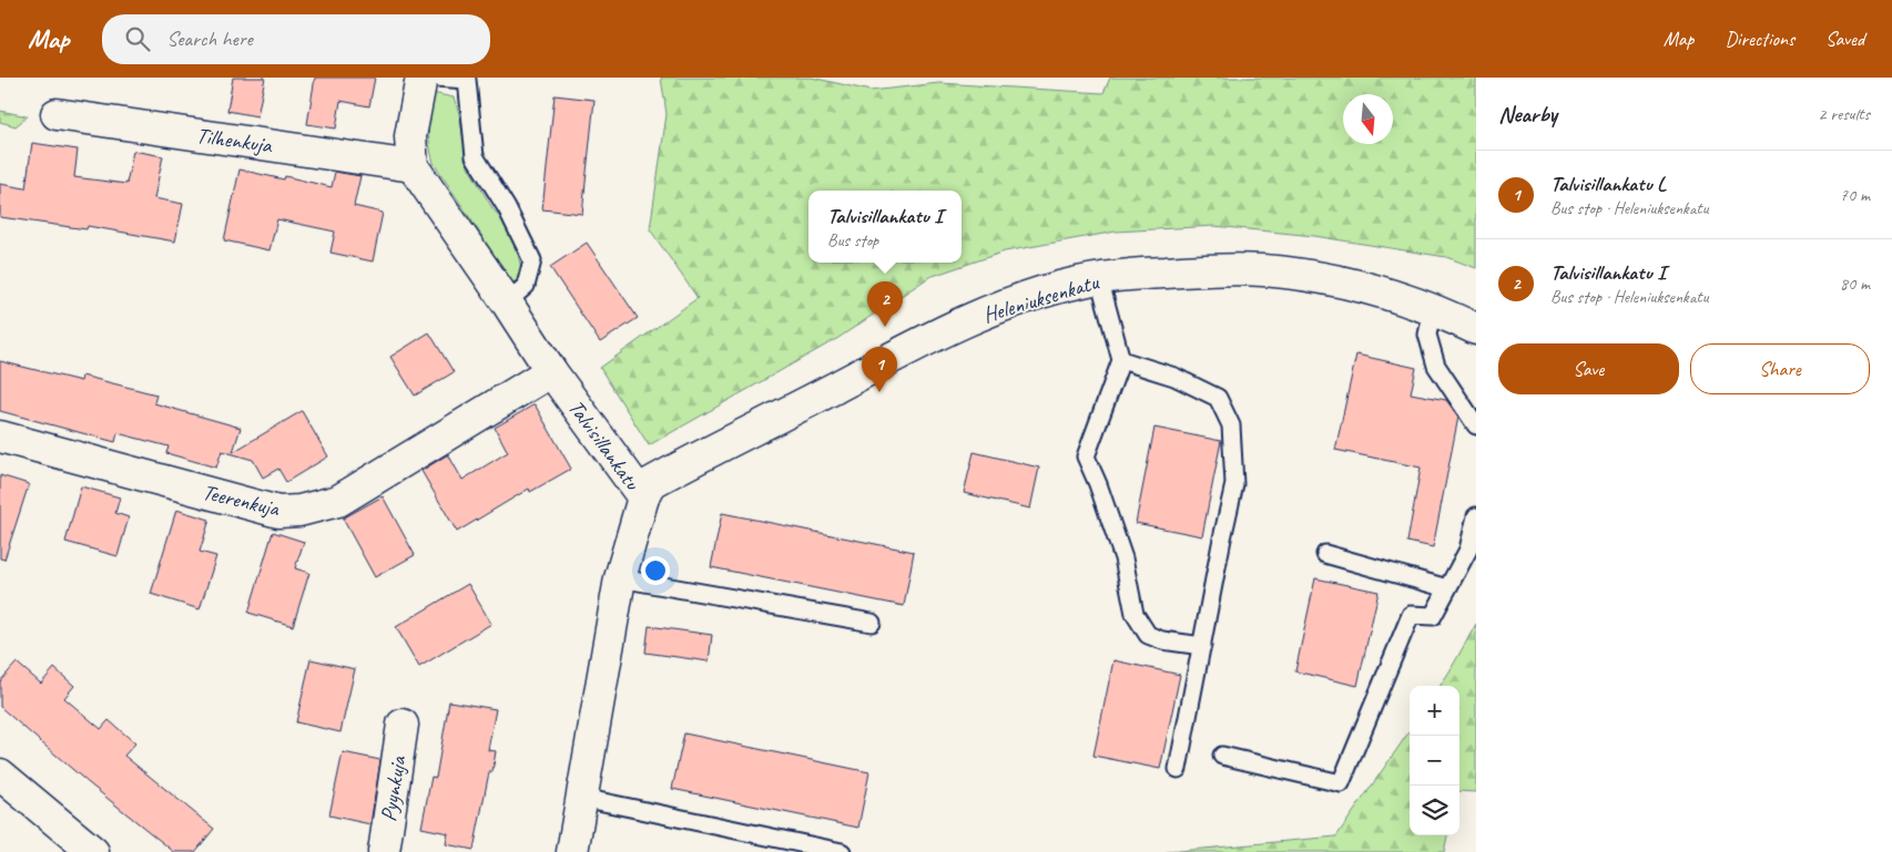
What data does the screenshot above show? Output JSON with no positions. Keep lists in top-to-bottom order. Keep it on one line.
{"streets":{"street":["Tilhenkuja","Heleniuksenkatu","Talvisillankatu","Teerenkuja","Pyynkuja"]},"crossings":[["Tilhenkuja","Talvisillankatu"],["Heleniuksenkatu","Talvisillankatu"],["Talvisillankatu","Teerenkuja"]],"north":"bottom","page":{"header":"Map","search":"Search here","nav":["Map","Directions","Saved"],"heading":["Nearby","2 results"],"list":[{"mark":"1","name":"Talvisillankatu L","note":"Bus stop · Heleniuksenkatu","value":"70 m"},{"mark":"2","name":"Talvisillankatu I","note":"Bus stop · Heleniuksenkatu","value":"80 m"}],"popup":["Talvisillankatu I","Bus stop"],"pins":["2","1"],"buttons":["Save","Share"],"map_buttons":["+","−"]}}
